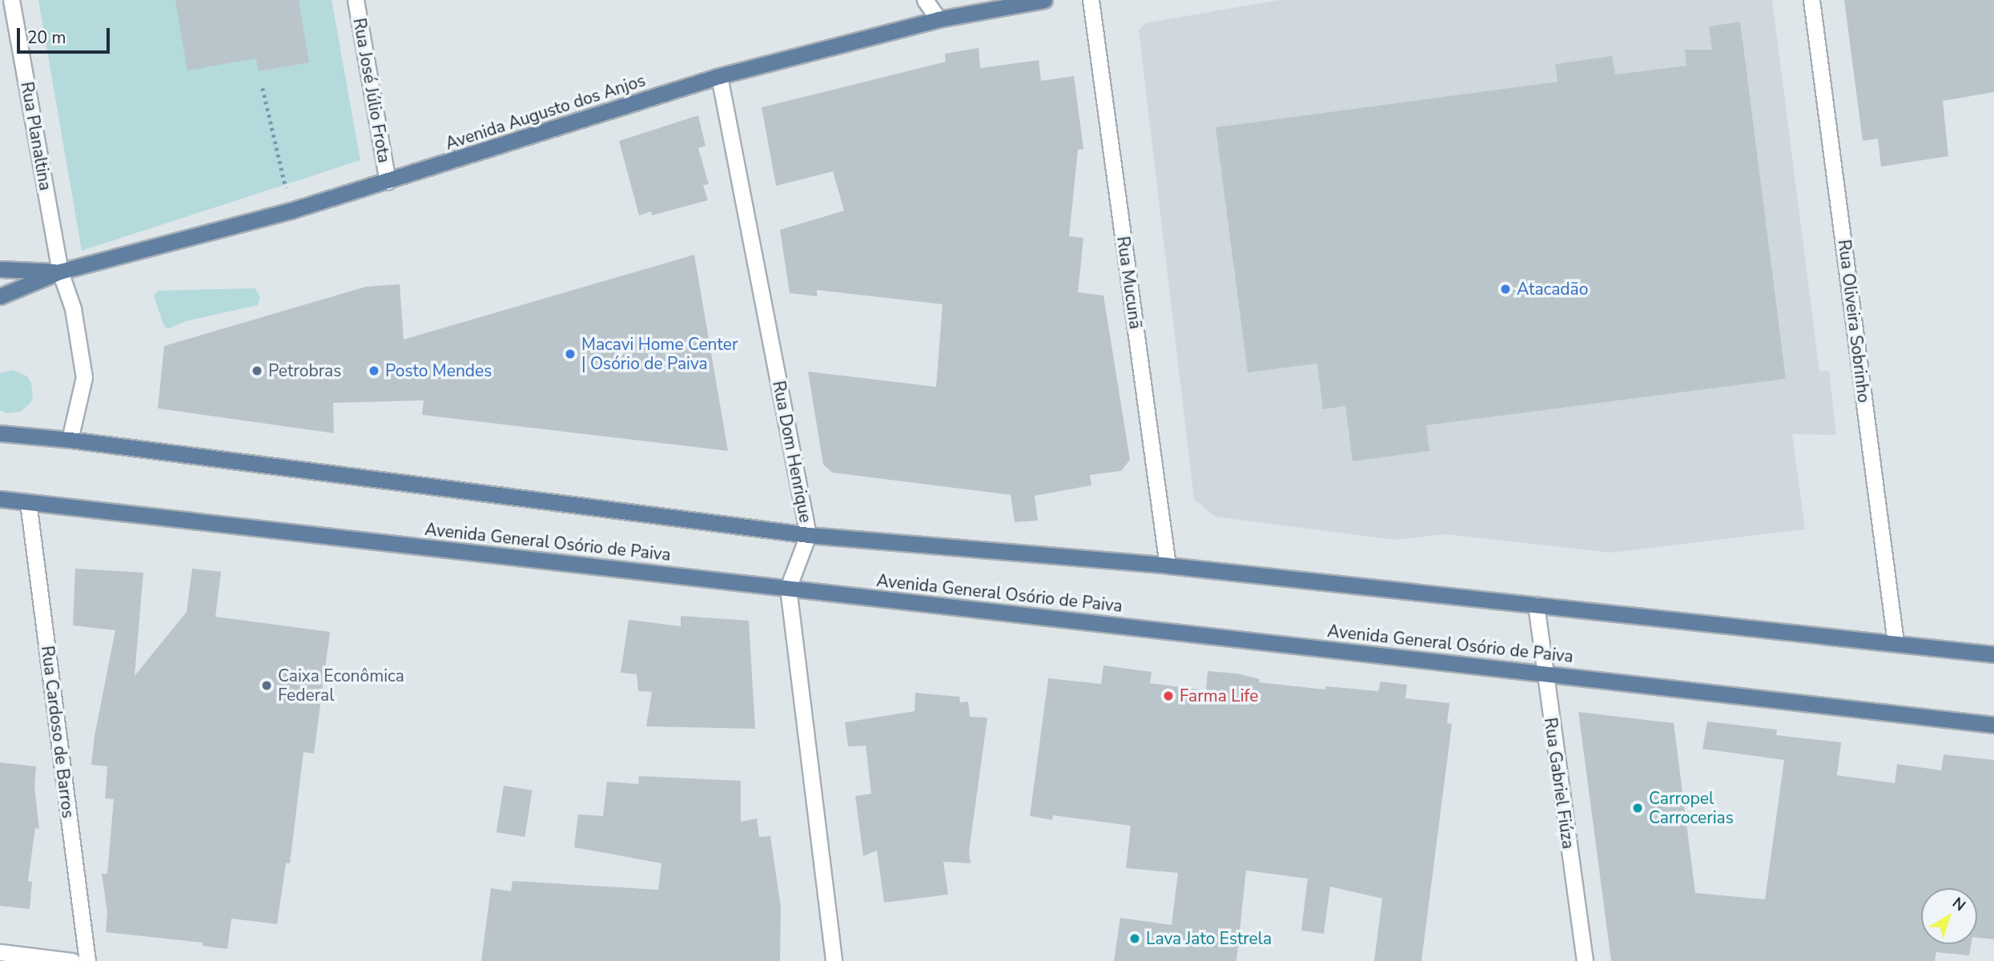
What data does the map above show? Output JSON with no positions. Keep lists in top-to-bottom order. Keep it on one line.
{"streets":{"main road":["Avenida Augusto dos Anjos","Avenida General Osório de Paiva"],"street":["Rua José Júlio Frota","Rua Planaltina","Rua Mucunã","Rua Oliveira Sobrinho","Rua Dom Henrique","Rua Cardoso de Barros","Rua Gabriel Fiúza"]},"crossings":[["Rua José Júlio Frota","Avenida Augusto dos Anjos"],["Avenida Augusto dos Anjos","Rua Planaltina"],["Avenida Augusto dos Anjos","Rua Dom Henrique"],["Rua Dom Henrique","Avenida General Osório de Paiva"],["Avenida General Osório de Paiva","Rua Cardoso de Barros"],["Avenida General Osório de Paiva","Rua Gabriel Fiúza"]],"places":["Atacadão","Macavi Home Center | Osório de Paiva","Petrobras","Posto Mendes","Caixa Econômica Federal","Farma Life","Carropel Carrocerias","Lava Jato Estrela"],"scale_bar":"20 m","north":"top right"}
